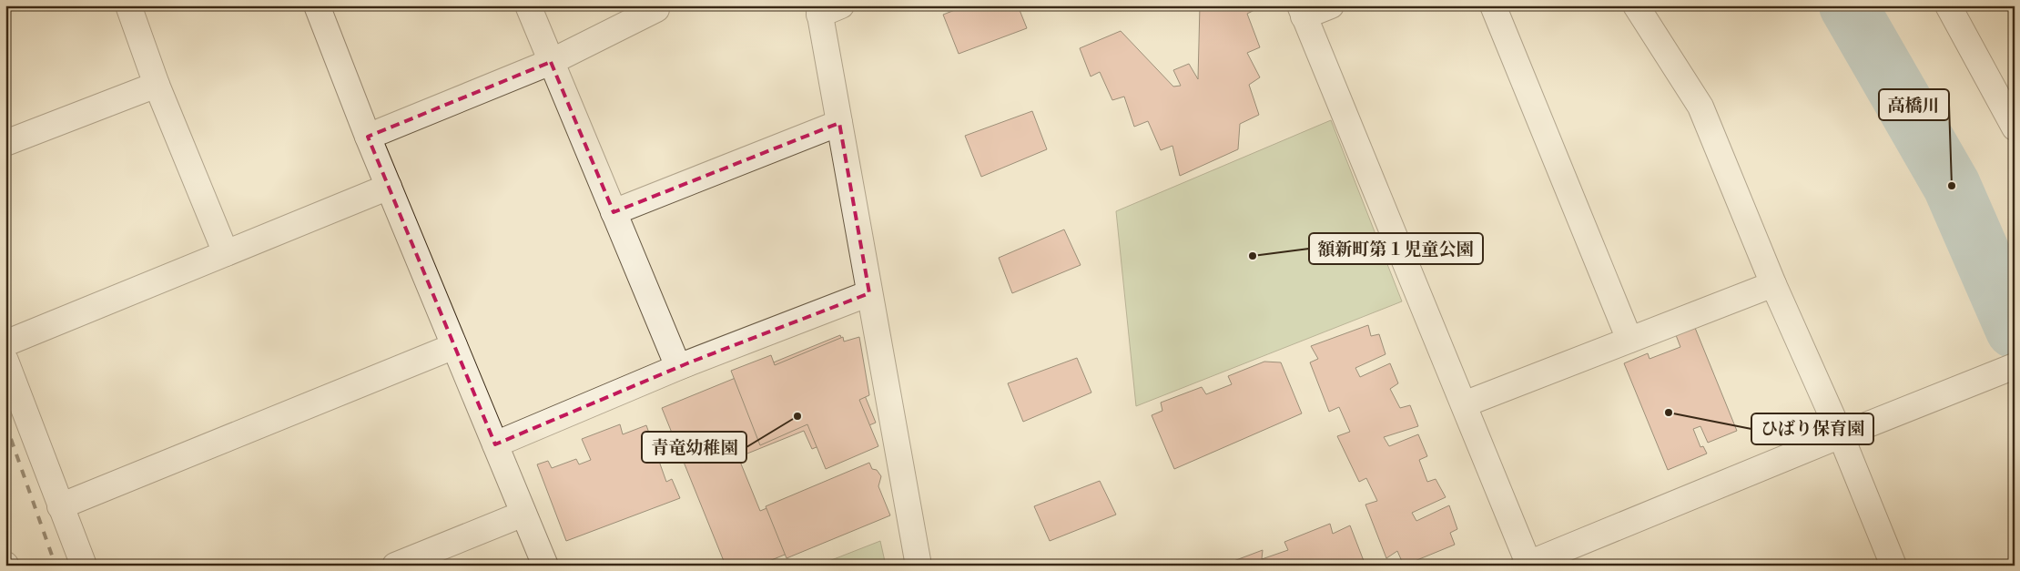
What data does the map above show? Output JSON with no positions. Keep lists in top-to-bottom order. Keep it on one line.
{"places":["高橋川","額新町第１児童公園","ひばり保育園","青竜幼稚園"]}
